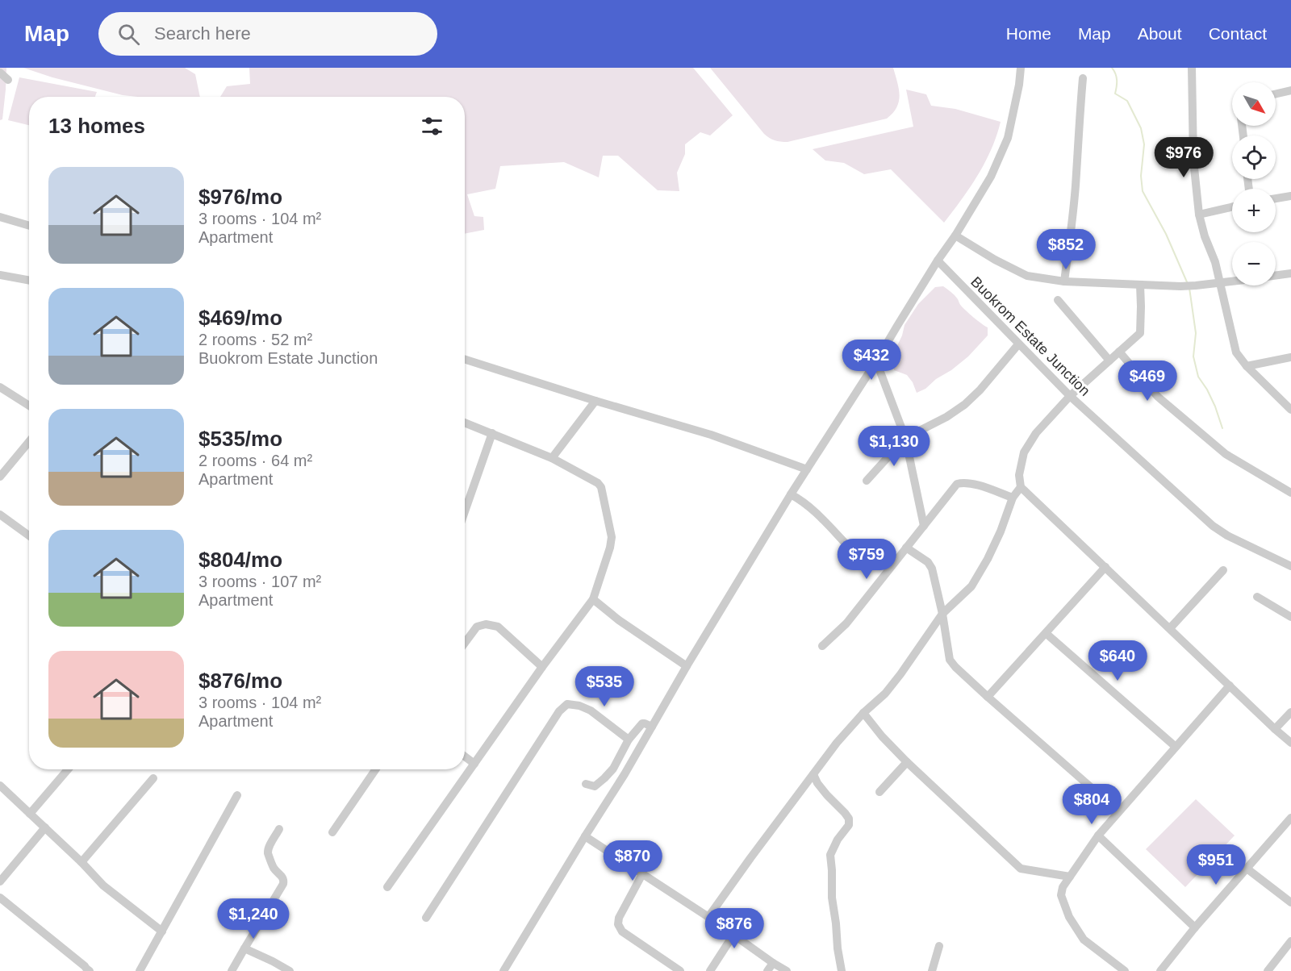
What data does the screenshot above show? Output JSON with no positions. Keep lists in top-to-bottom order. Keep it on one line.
{"streets":{"street":["Buokrom Estate Junction"]},"north":"bottom right","page":{"header":"Map","search":"Search here","nav":["Home","Map","About","Contact"],"map_buttons":["+","−"],"heading":"13 homes","price":["$976","$852","$432","$469","$1,130","$759","$640","$535","$804","$870","$951","$1,240","$876"],"list":[{"name":"$976/mo","note":"3 rooms · 104 m² · Apartment"},{"name":"$469/mo","note":"2 rooms · 52 m² · Buokrom Estate Junction"},{"name":"$535/mo","note":"2 rooms · 64 m² · Apartment"},{"name":"$804/mo","note":"3 rooms · 107 m² · Apartment"},{"name":"$876/mo","note":"3 rooms · 104 m² · Apartment"}]}}
